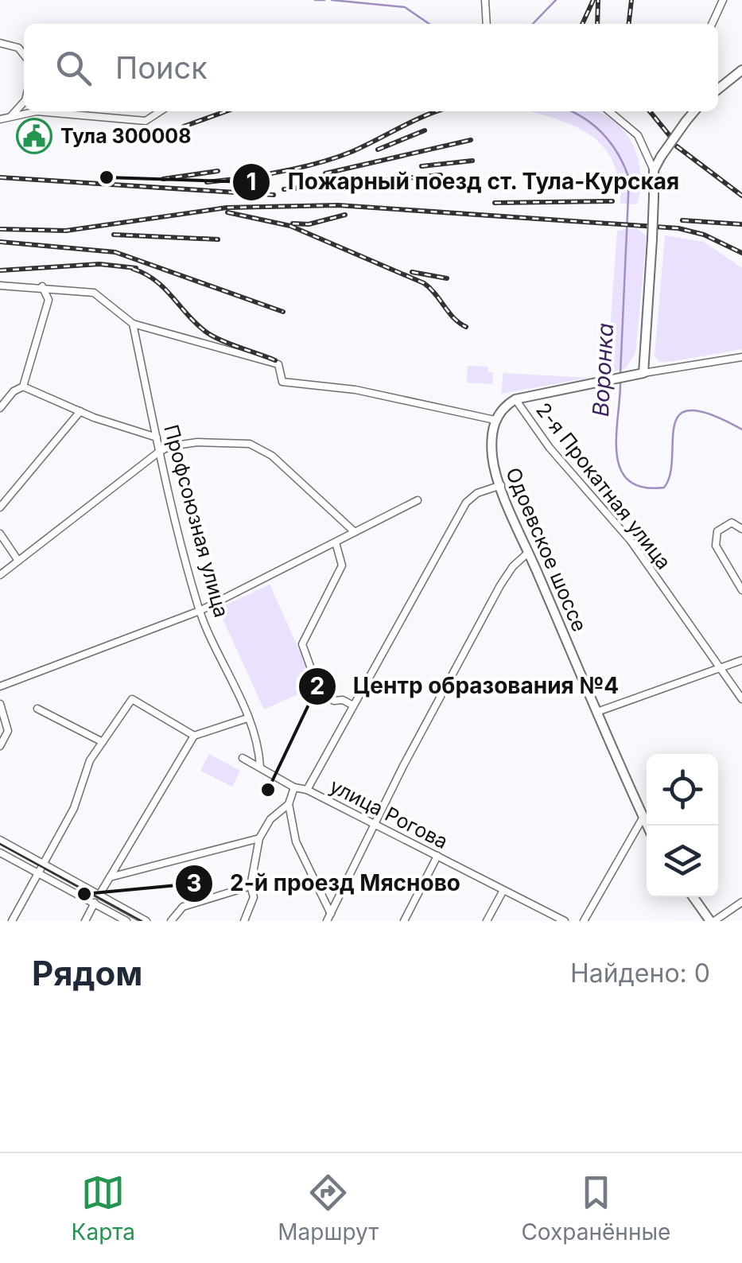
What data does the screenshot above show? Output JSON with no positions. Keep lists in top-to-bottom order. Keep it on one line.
{"streets":{"main road":["Одоевское шоссе"],"street":["2-я Прокатная улица","Профсоюзная улица","улица Рогова"]},"crossings":[["Профсоюзная улица","улица Рогова"]],"water":["Воронка"],"places":{"public building":["Тула 300008"],"other":["Пожарный поезд ст. Тула-Курская","Центр образования №4","2-й проезд Мясново"]},"page":{"search":"Поиск","heading":["Рядом","Найдено: 0"],"nav":["Карта","Маршрут","Сохранённые"]}}
